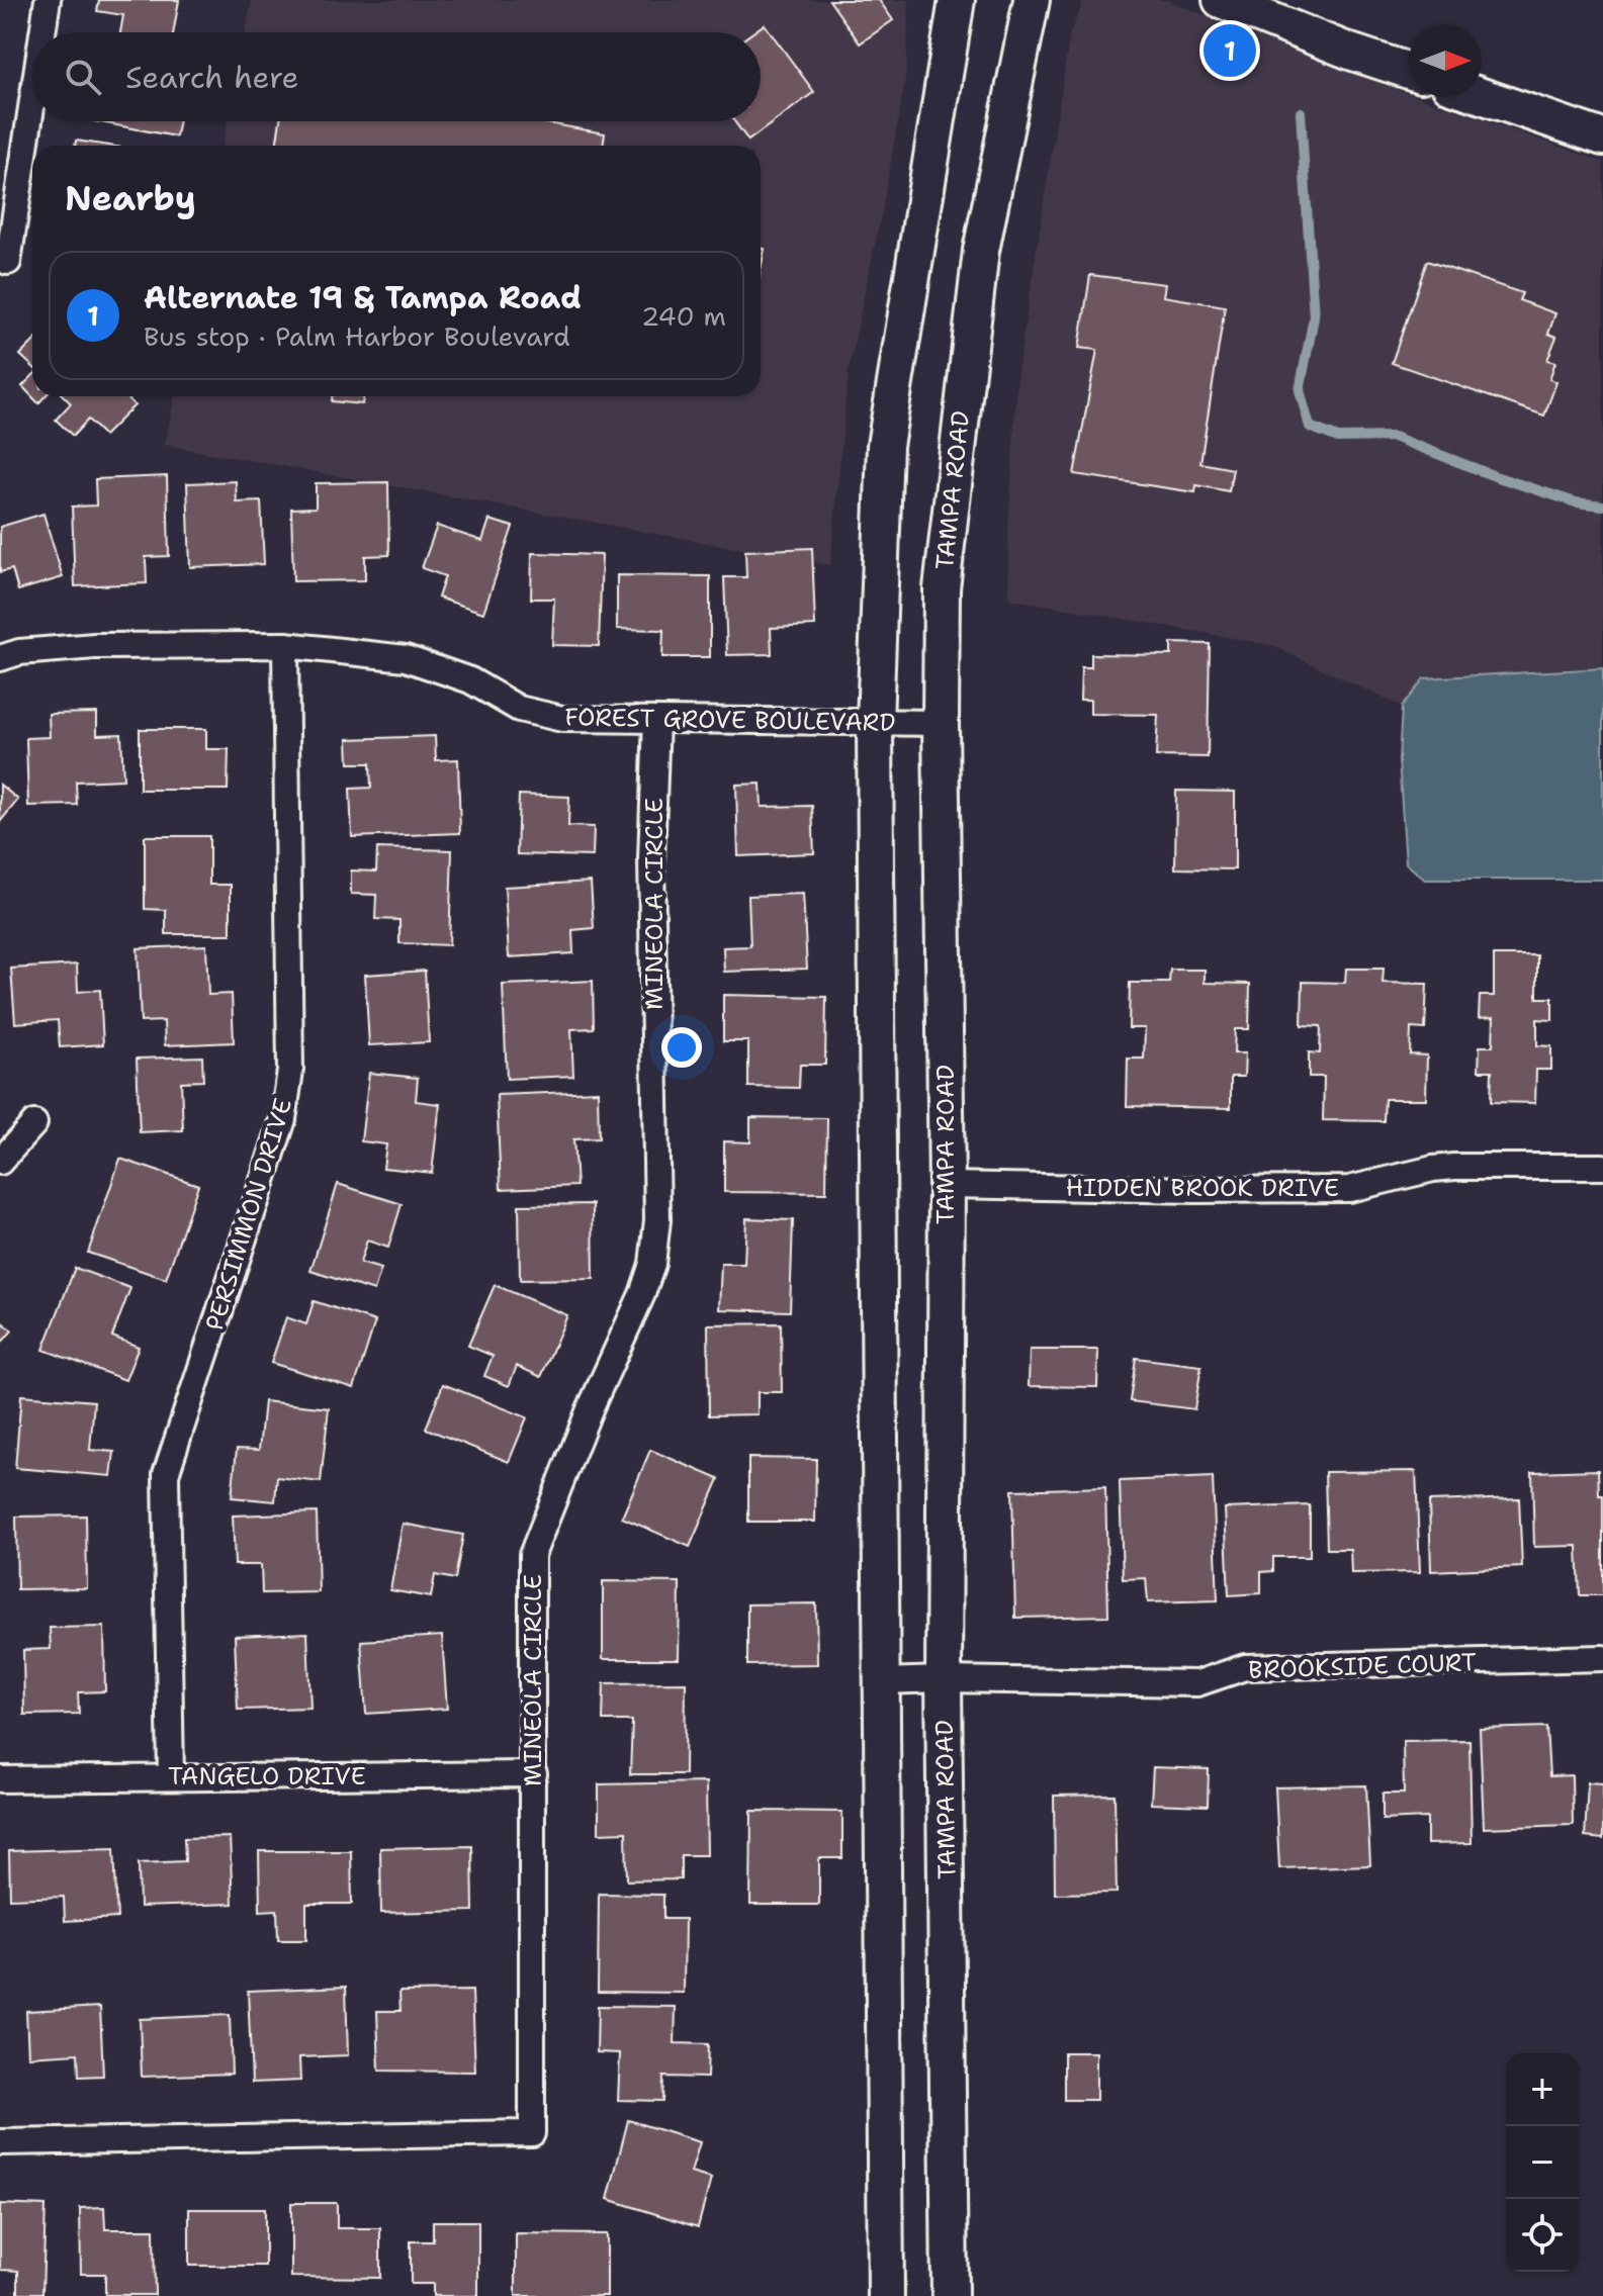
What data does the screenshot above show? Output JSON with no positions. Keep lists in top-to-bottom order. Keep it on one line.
{"streets":{"main road":["TAMPA ROAD"],"street":["FOREST GROVE BOULEVARD","MINEOLA CIRCLE","HIDDEN BROOK DRIVE","PERSIMMON DRIVE","BROOKSIDE COURT","TANGELO DRIVE"]},"crossings":[["TAMPA ROAD","FOREST GROVE BOULEVARD"],["TAMPA ROAD","HIDDEN BROOK DRIVE"],["TAMPA ROAD","BROOKSIDE COURT"],["FOREST GROVE BOULEVARD","MINEOLA CIRCLE"],["FOREST GROVE BOULEVARD","PERSIMMON DRIVE"],["MINEOLA CIRCLE","TANGELO DRIVE"],["PERSIMMON DRIVE","TANGELO DRIVE"]],"north":"right","page":{"pins":"1","search":"Search here","heading":"Nearby","list":[{"mark":"1","name":"Alternate 19 & Tampa Road","note":"Bus stop · Palm Harbor Boulevard","value":"240 m"}],"map_buttons":["+","−"]}}
